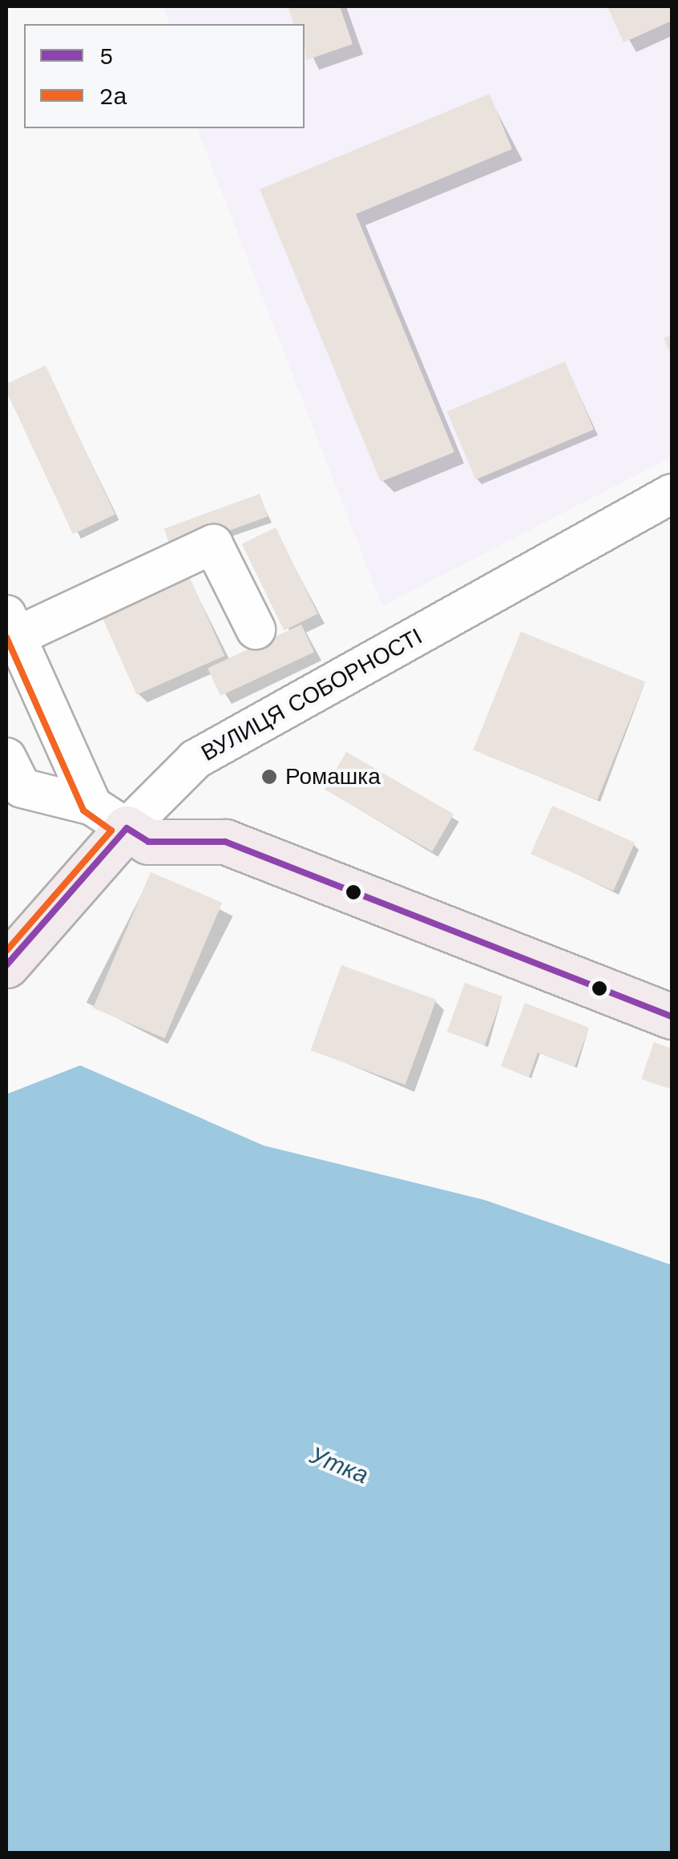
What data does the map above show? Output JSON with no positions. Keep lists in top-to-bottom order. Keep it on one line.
{"streets":{"main road":["ВУЛИЦЯ СОБОРНОСТІ"]},"water":["Утка"],"places":["Ромашка"],"lines":["transit line 2а","transit line 5"],"legend":["5","2а"]}
